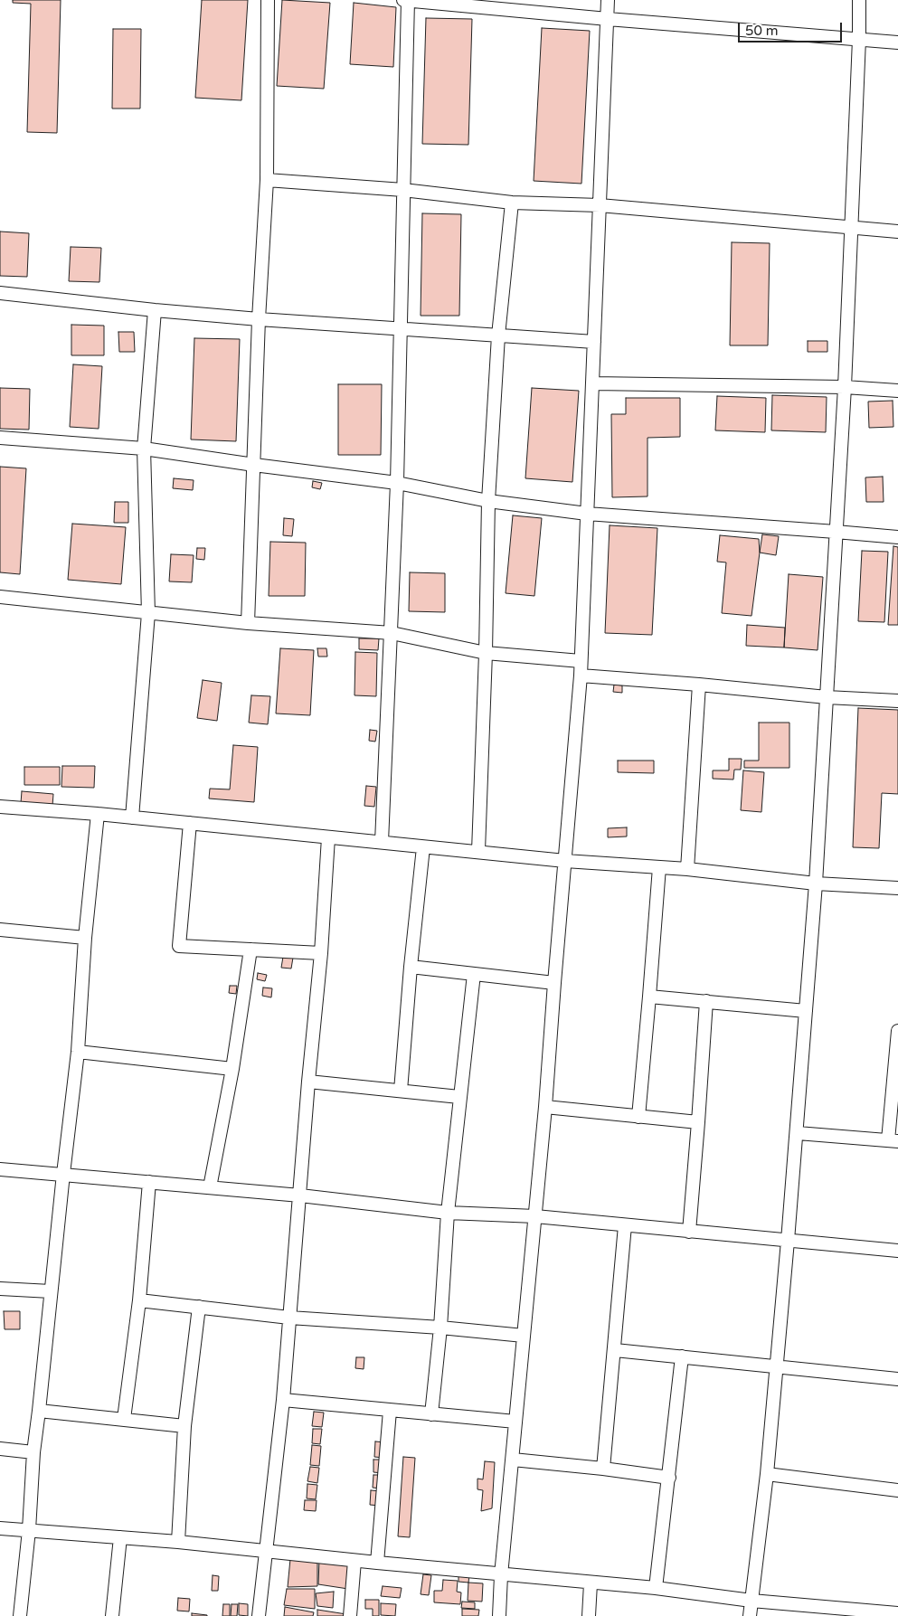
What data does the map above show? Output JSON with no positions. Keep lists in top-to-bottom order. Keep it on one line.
{"scale_bar":"50 m"}
